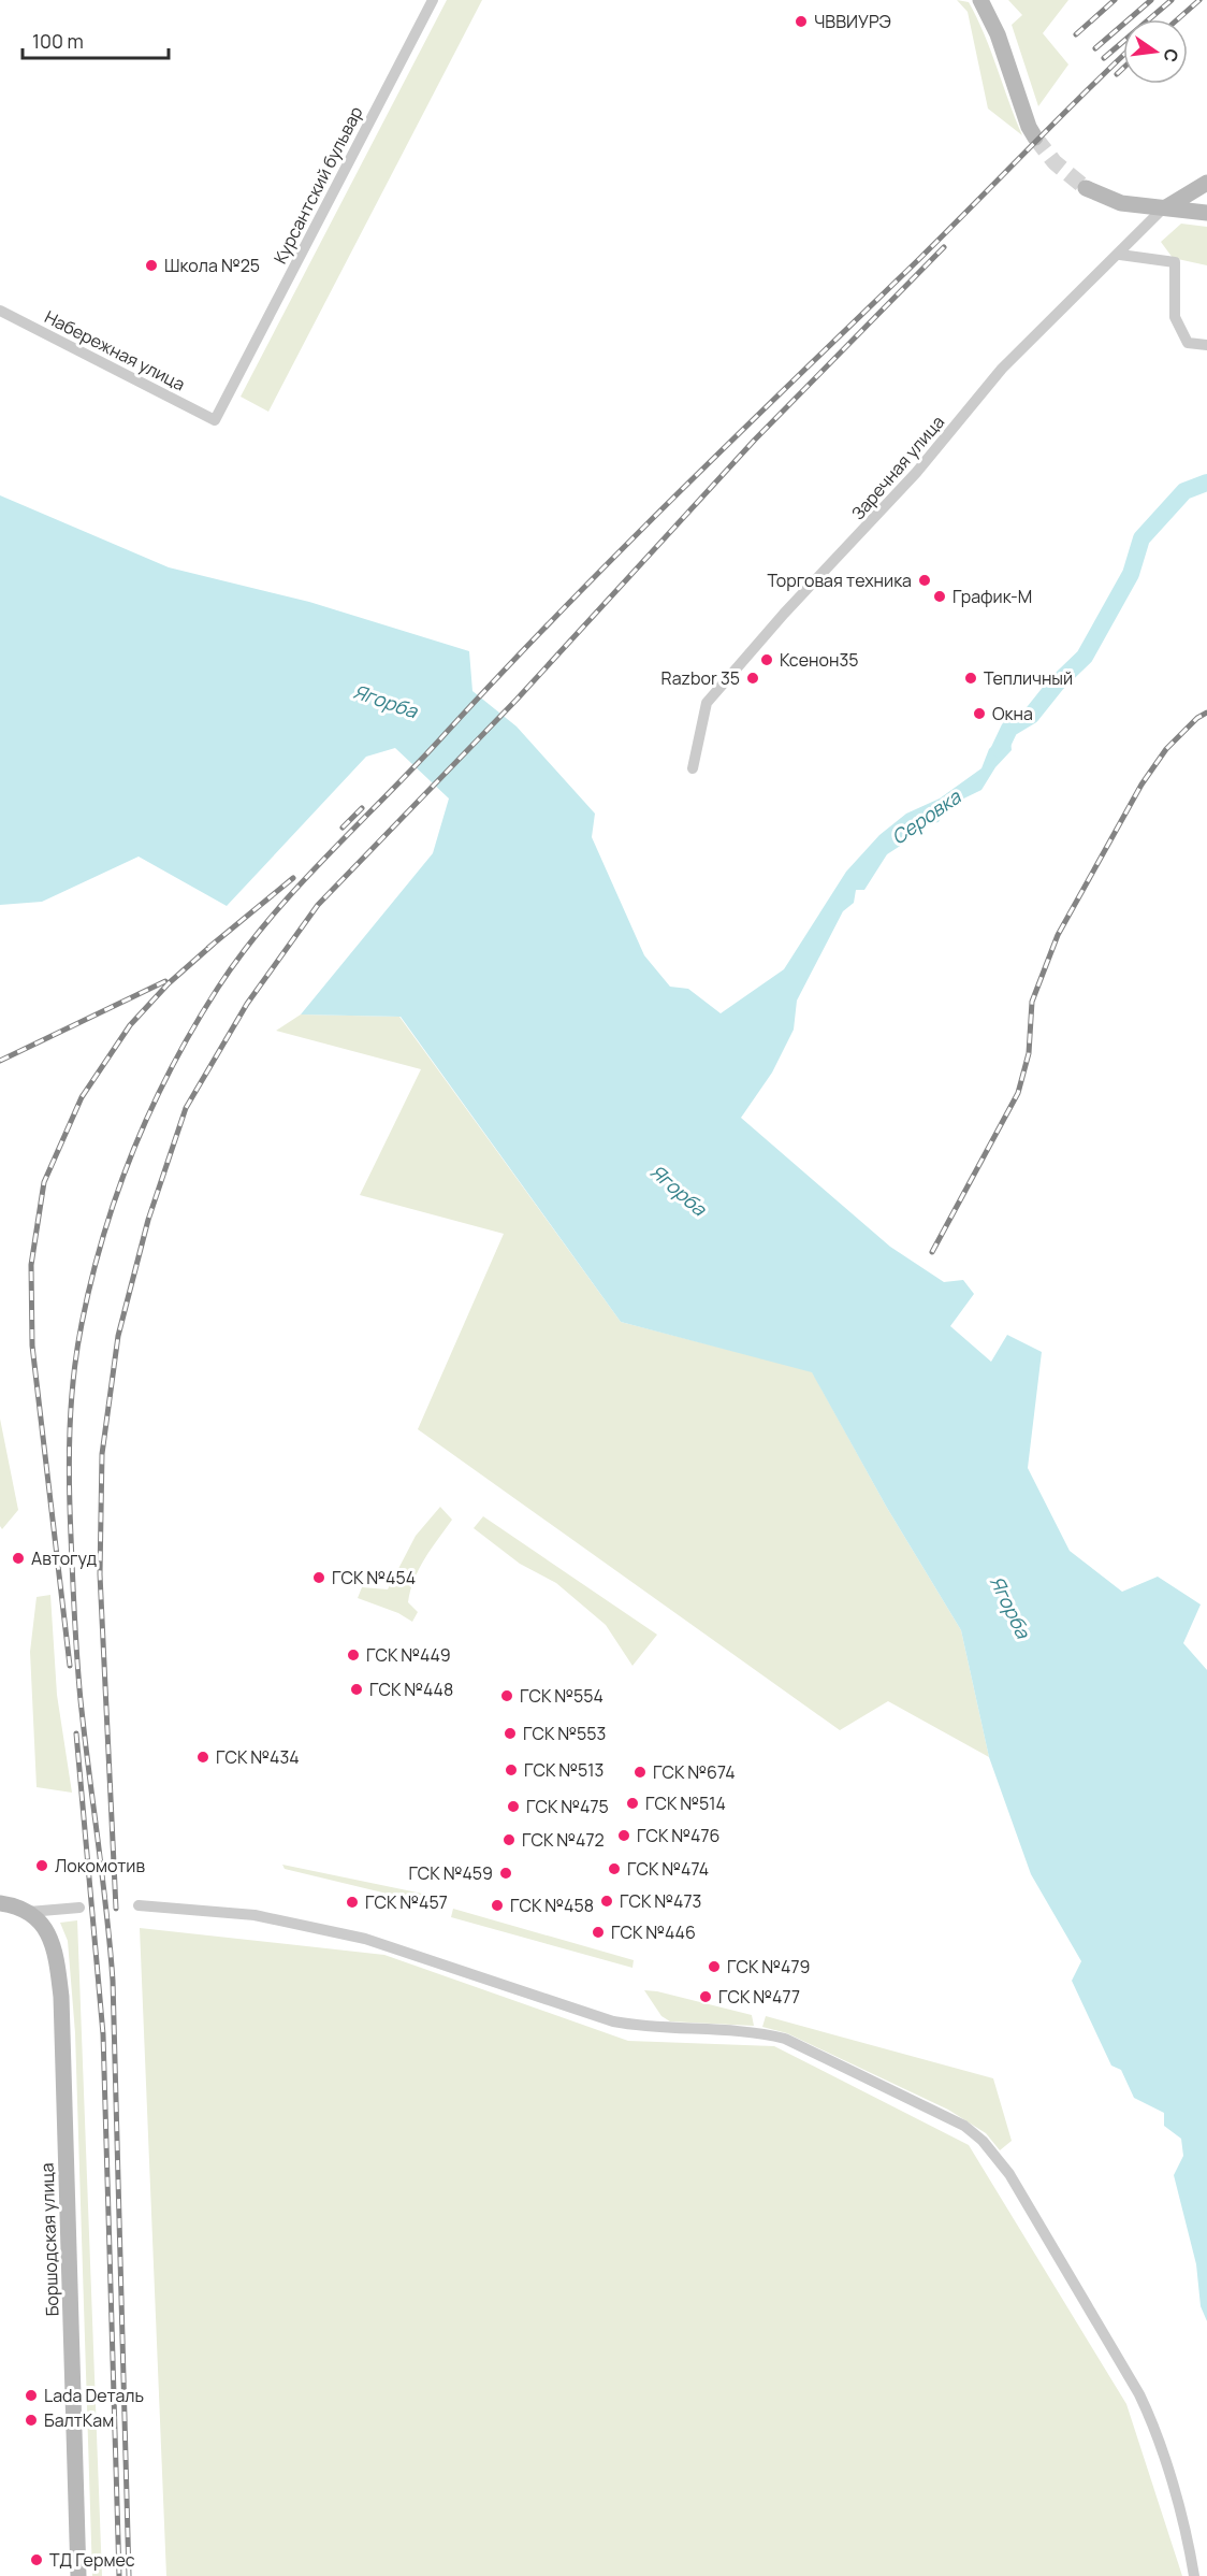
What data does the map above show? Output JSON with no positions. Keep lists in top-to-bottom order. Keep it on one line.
{"streets":{"street":["Курсантский бульвар","Набережная улица","Заречная улица","Боршодская улица"]},"crossings":[["Курсантский бульвар","Набережная улица"]],"water":["Ягорба","Серовка"],"places":["ЧВВИУРЭ","Школа №25","Торговая техника","График-М","Ксенон35","Razbor 35","Тепличный","Окна","Автогуд","ГСК №454","ГСК №449","ГСК №448","ГСК №554","ГСК №553","ГСК №434","ГСК №513","ГСК №674","ГСК №514","ГСК №475","ГСК №476","ГСК №472","Локомотив","ГСК №474","ГСК №459","ГСК №473","ГСК №457","ГСК №458","ГСК №446","ГСК №479","ГСК №477","Lada Dеталь","БалтКам","ТД Гермес"],"scale_bar":"100 m","north":"right"}
